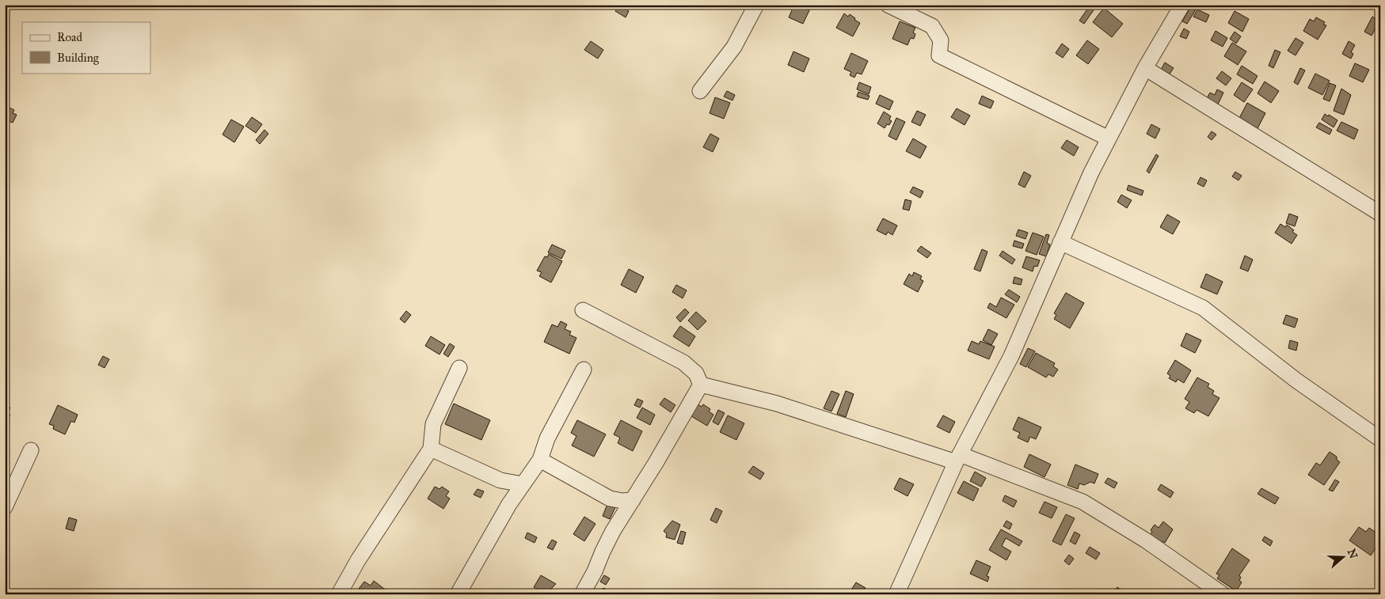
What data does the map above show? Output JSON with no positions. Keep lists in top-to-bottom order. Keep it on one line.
{"legend":["Road","Building"],"north":"right"}
